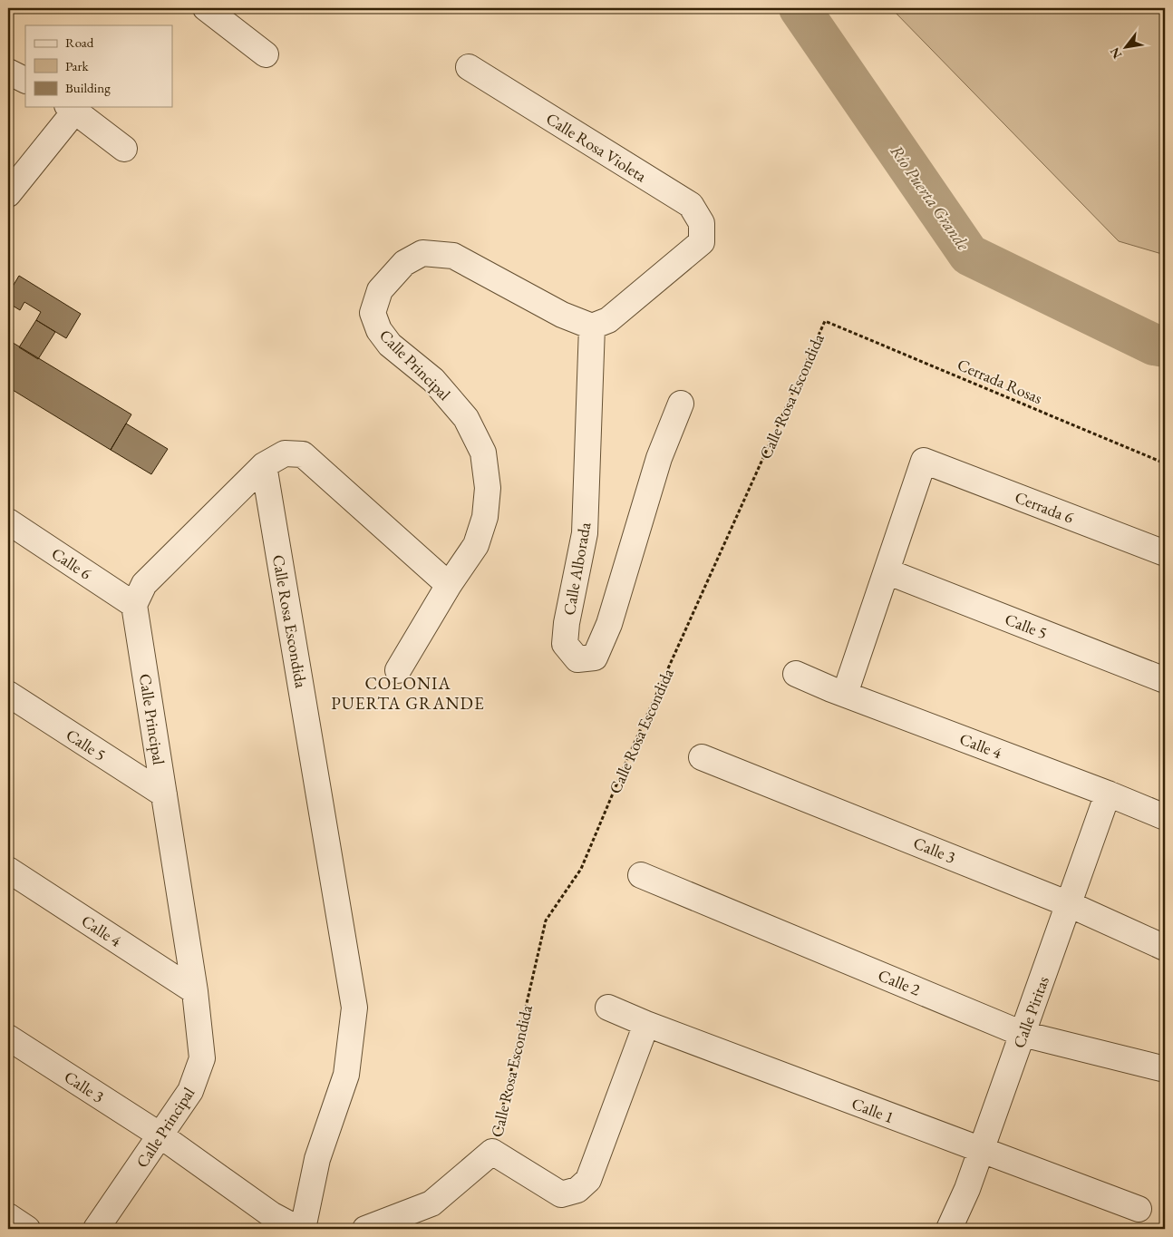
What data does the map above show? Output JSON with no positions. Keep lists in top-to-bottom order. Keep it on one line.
{"streets":{"street":["Calle Rosa Violeta","Calle Principal","Calle Rosa Escondida","Cerrada 6","Calle 6","Calle Alborada","Calle 5","Calle 4","Calle 3","Calle 2","Calle Piritas","Calle 1"],"path":["Cerrada Rosas"]},"crossings":[["Calle Rosa Violeta","Calle Principal"],["Calle Rosa Violeta","Calle Alborada"],["Calle Principal","Calle 6"],["Calle Principal","Calle Alborada"],["Calle Principal","Calle 5"],["Calle Principal","Calle 4"],["Calle Principal","Calle 3"],["Cerrada Rosas","Calle Rosa Escondida"],["Calle Rosa Escondida","Calle 1"],["Cerrada 6","Calle 5"],["Calle 4","Calle Piritas"],["Calle 3","Calle Piritas"],["Calle 2","Calle Piritas"],["Calle Piritas","Calle 1"]],"districts":["COLONIA PUERTA GRANDE"],"water":["Río Puerta Grande"],"legend":["Road","Park","Building"],"north":"bottom left"}
